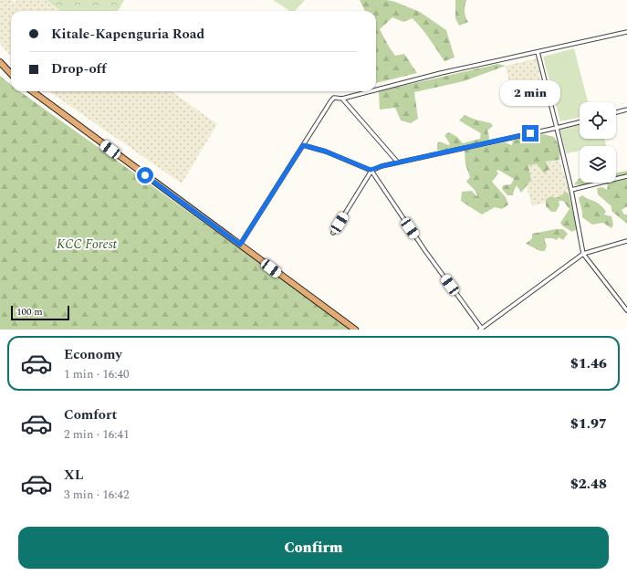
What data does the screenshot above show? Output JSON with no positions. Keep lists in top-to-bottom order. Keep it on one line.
{"parks":["KCC Forest"],"scale_bar":"100 m","page":{"banner":["Kitale-Kapenguria Road","Drop-off"],"bubble":"2 min","scale":"100 m","list":[{"name":"Economy","note":"1 min · 16:40","value":"$1.46"},{"name":"Comfort","note":"2 min · 16:41","value":"$1.97"},{"name":"XL","note":"3 min · 16:42","value":"$2.48"}],"buttons":"Confirm"}}
